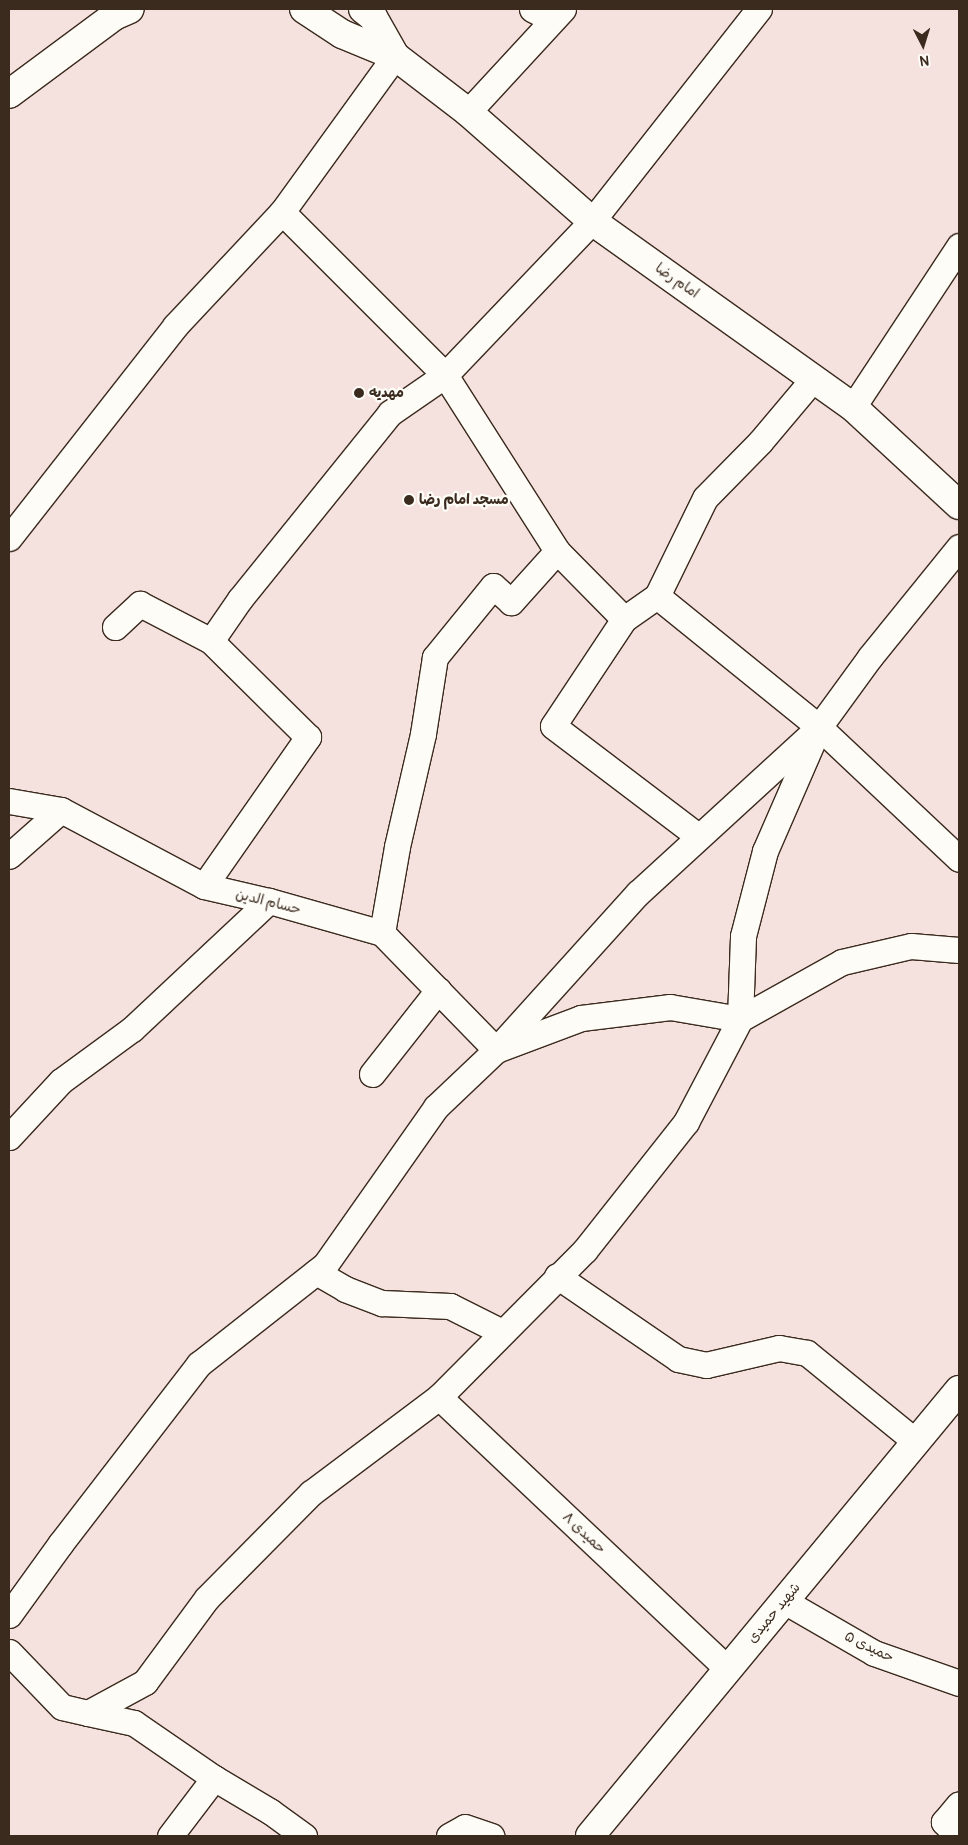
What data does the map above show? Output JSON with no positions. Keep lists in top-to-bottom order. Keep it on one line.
{"streets":{"main road":["امام رضا","شهید حمیدی"],"street":["حسام الدین","حمیدی ۸","حمیدی ۵"]},"crossings":[["حمیدی ۸","شهید حمیدی"],["شهید حمیدی","حمیدی ۵"]],"places":["مهدیه","مسجد امام رضا"],"north":"bottom"}
